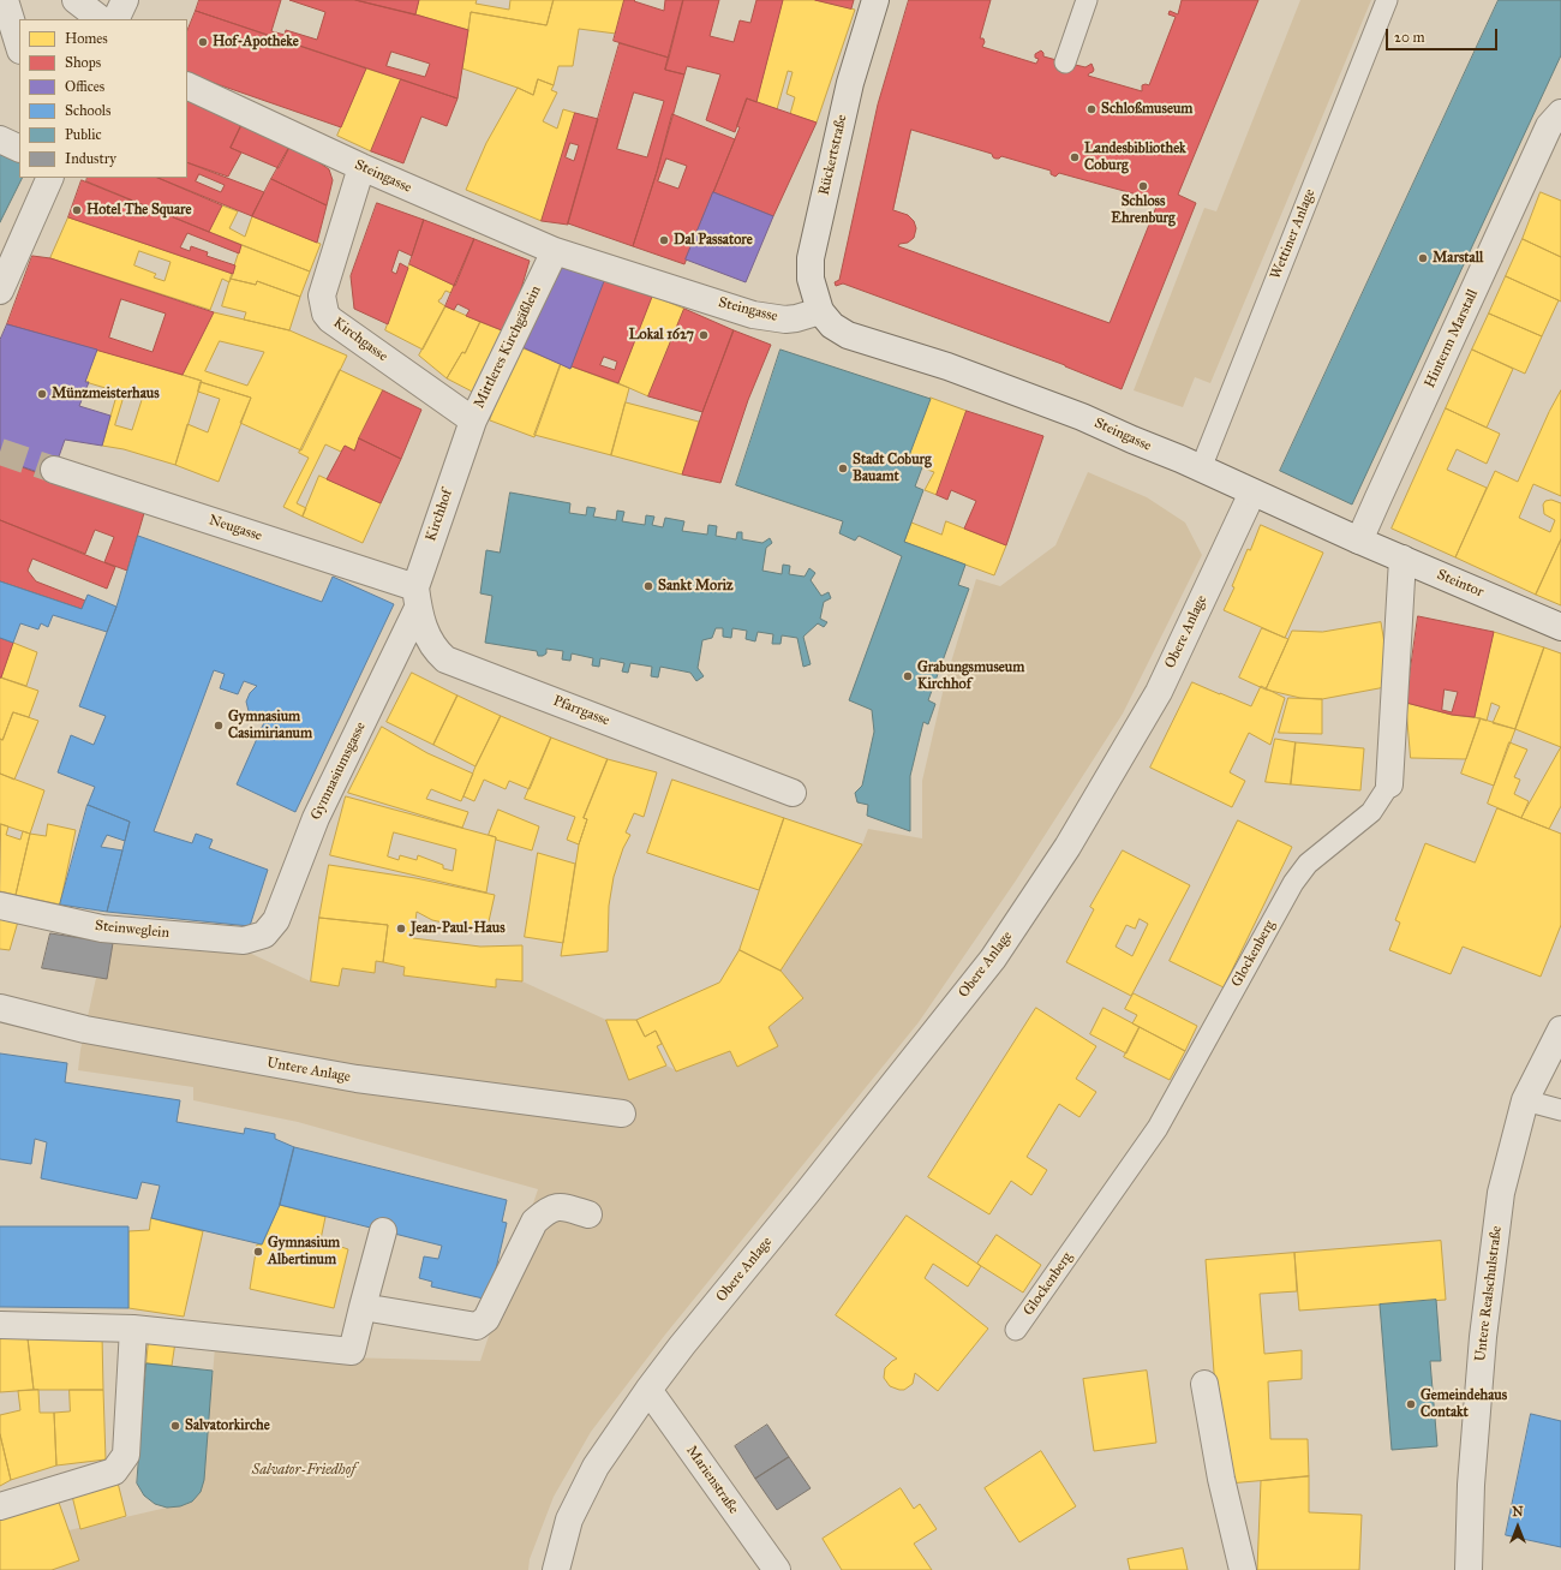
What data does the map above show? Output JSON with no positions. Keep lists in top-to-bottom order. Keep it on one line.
{"streets":{"street":["Rückertstraße","Steingasse","Hinterm Marstall","Kirchgasse","Mittleres Kirchgäßlein","Kirchhof","Neugasse","Steintor","Obere Anlage","Pfarrgasse","Gymnasiumsgasse","Steinweglein","Glockenberg","Untere Anlage","Untere Realschulstraße","Marienstraße"],"lane":["Wettiner Anlage"]},"crossings":[["Rückertstraße","Steingasse"],["Steingasse","Wettiner Anlage"],["Steingasse","Hinterm Marstall"],["Steingasse","Kirchgasse"],["Steingasse","Mittleres Kirchgäßlein"],["Steingasse","Steintor"],["Steingasse","Obere Anlage"],["Hinterm Marstall","Steintor"],["Kirchgasse","Mittleres Kirchgäßlein"],["Kirchgasse","Kirchhof"],["Mittleres Kirchgäßlein","Kirchhof"],["Kirchhof","Neugasse"],["Kirchhof","Pfarrgasse"],["Kirchhof","Gymnasiumsgasse"],["Neugasse","Pfarrgasse"],["Neugasse","Gymnasiumsgasse"],["Steintor","Glockenberg"],["Obere Anlage","Marienstraße"],["Pfarrgasse","Gymnasiumsgasse"],["Gymnasiumsgasse","Steinweglein"]],"parks":["Salvator-Friedhof"],"places":["Hof-Apotheke","Schloßmuseum","Landesbibliothek Coburg","Schloss Ehrenburg","Hotel The Square","Dal Passatore","Marstall","Lokal 1627","Münzmeisterhaus","Stadt Coburg Bauamt","Sankt Moriz","Grabungsmuseum Kirchhof","Gymnasium Casimirianum","Jean-Paul-Haus","Gymnasium Albertinum","Gemeindehaus Contakt","Salvatorkirche"],"legend":["Homes","Shops","Offices","Schools","Public","Industry"],"scale_bar":"20 m","north":"top"}
